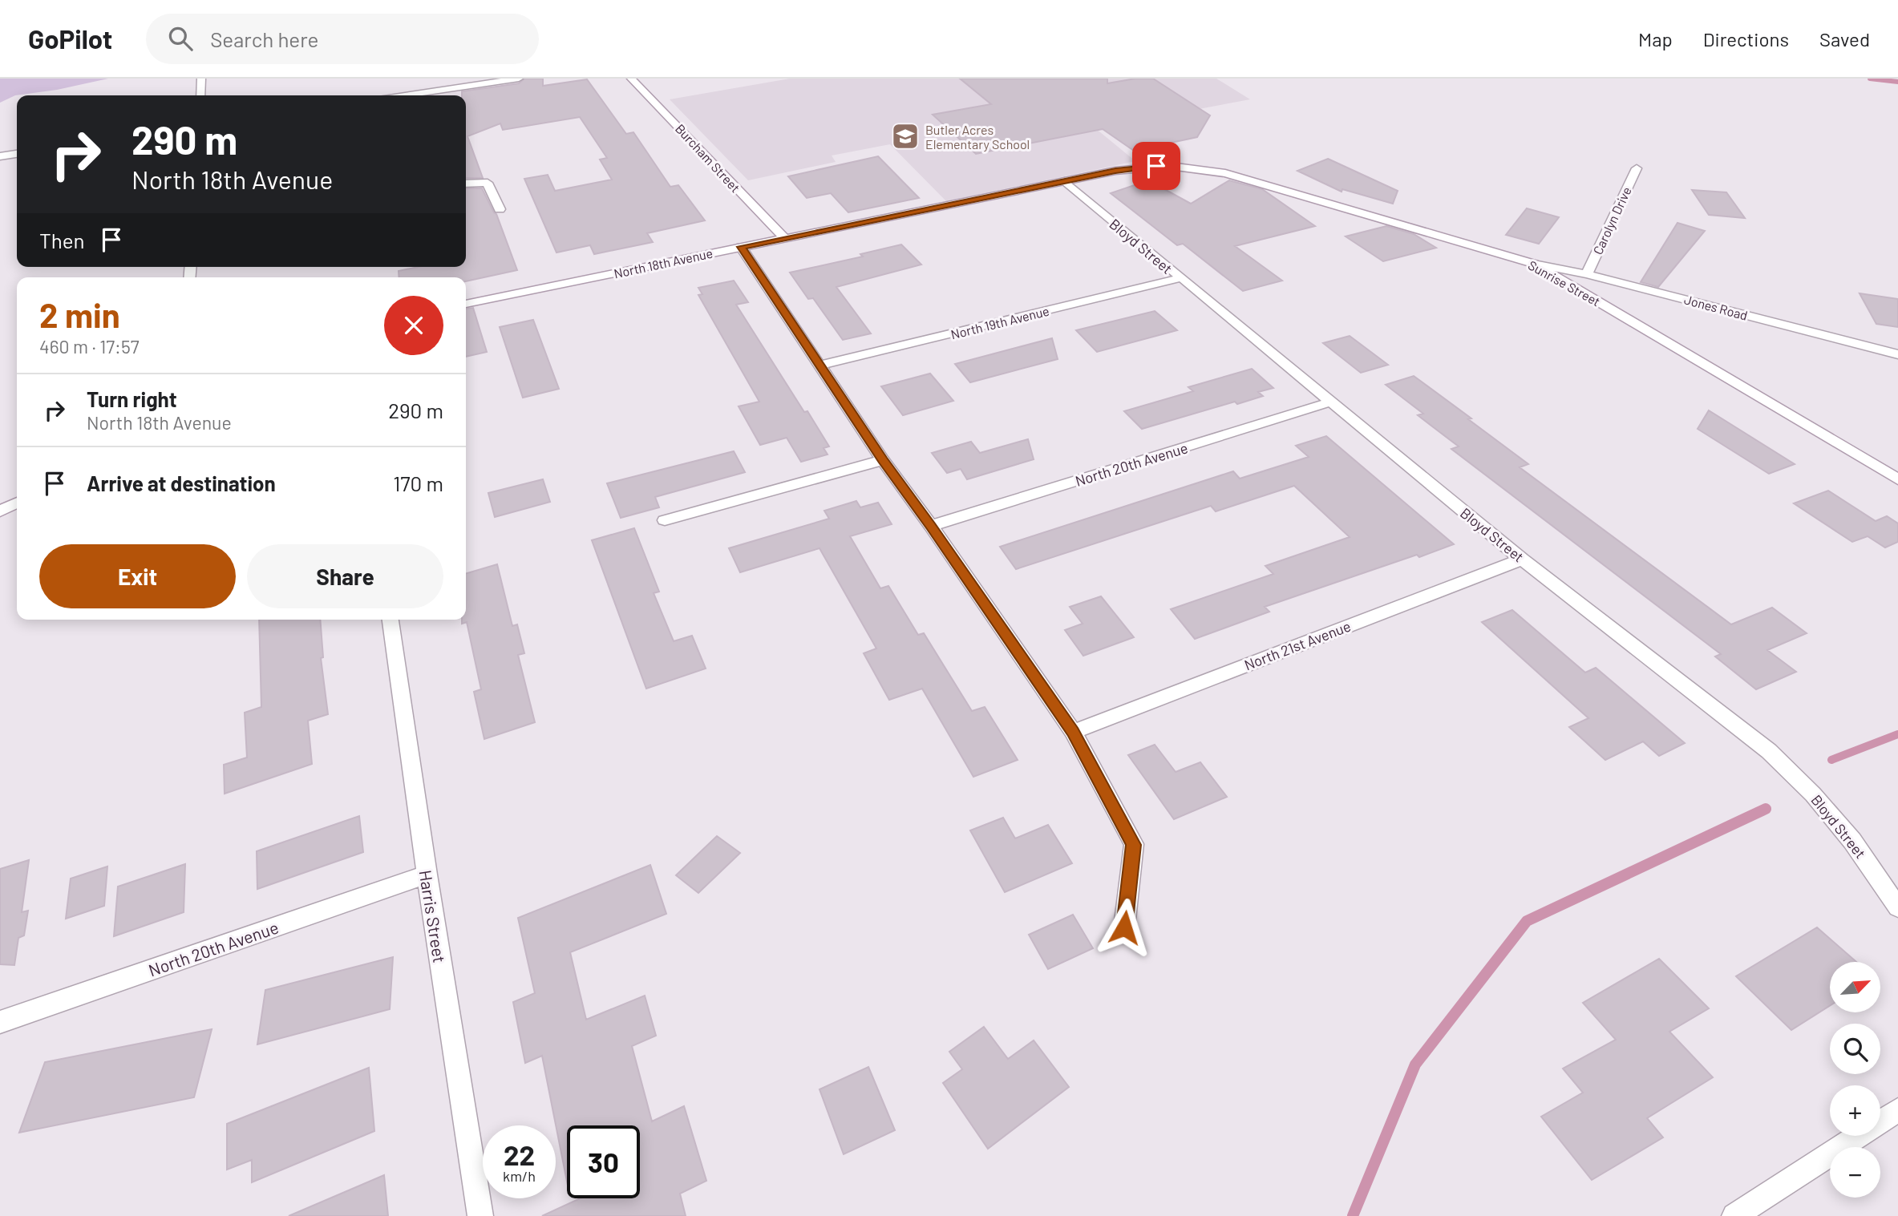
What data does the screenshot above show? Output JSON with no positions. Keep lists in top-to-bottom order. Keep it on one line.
{"streets":{"street":["Burcham Street","Carolyn Drive","Bloyd Street","North 18th Avenue","Sunrise Street","Jones Road","North 19th Avenue","North 20th Avenue","North 21st Avenue","Harris Street"]},"crossings":[["Burcham Street","North 18th Avenue"],["Carolyn Drive","Jones Road"],["Bloyd Street","North 18th Avenue"],["Bloyd Street","North 19th Avenue"],["Bloyd Street","North 20th Avenue"],["Bloyd Street","North 21st Avenue"],["North 18th Avenue","Sunrise Street"],["Sunrise Street","Jones Road"],["North 20th Avenue","Harris Street"]],"places":{"school or university":["Butler Acres Elementary School"]},"north":"top right","page":{"header":"GoPilot","search":"Search here","nav":["Map","Directions","Saved"],"turn":["290 m","North 18th Avenue"],"then":"Then","heading":["2 min","460 m · 17:57"],"list":[{"name":"Turn right","note":"North 18th Avenue","value":"290 m"},{"name":"Arrive at destination","value":"170 m"}],"buttons":["Exit","Share"],"map_buttons":["+","−"],"speed":"22 km/h","limit":"30"}}
